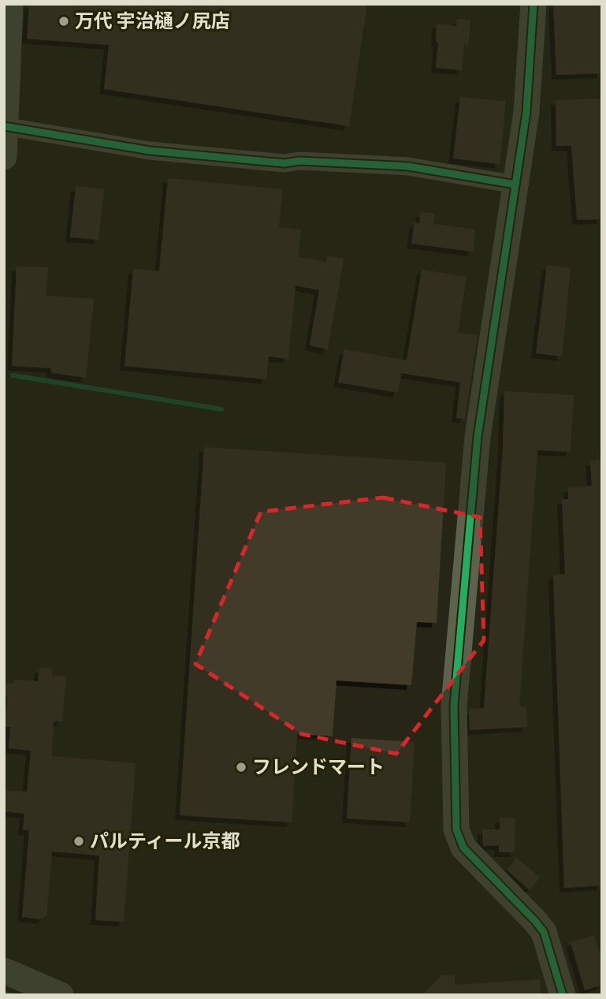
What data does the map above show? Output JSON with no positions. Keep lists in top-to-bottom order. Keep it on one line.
{"places":["万代 宇治樋ノ尻店","フレンドマート","パルティール京都"]}
